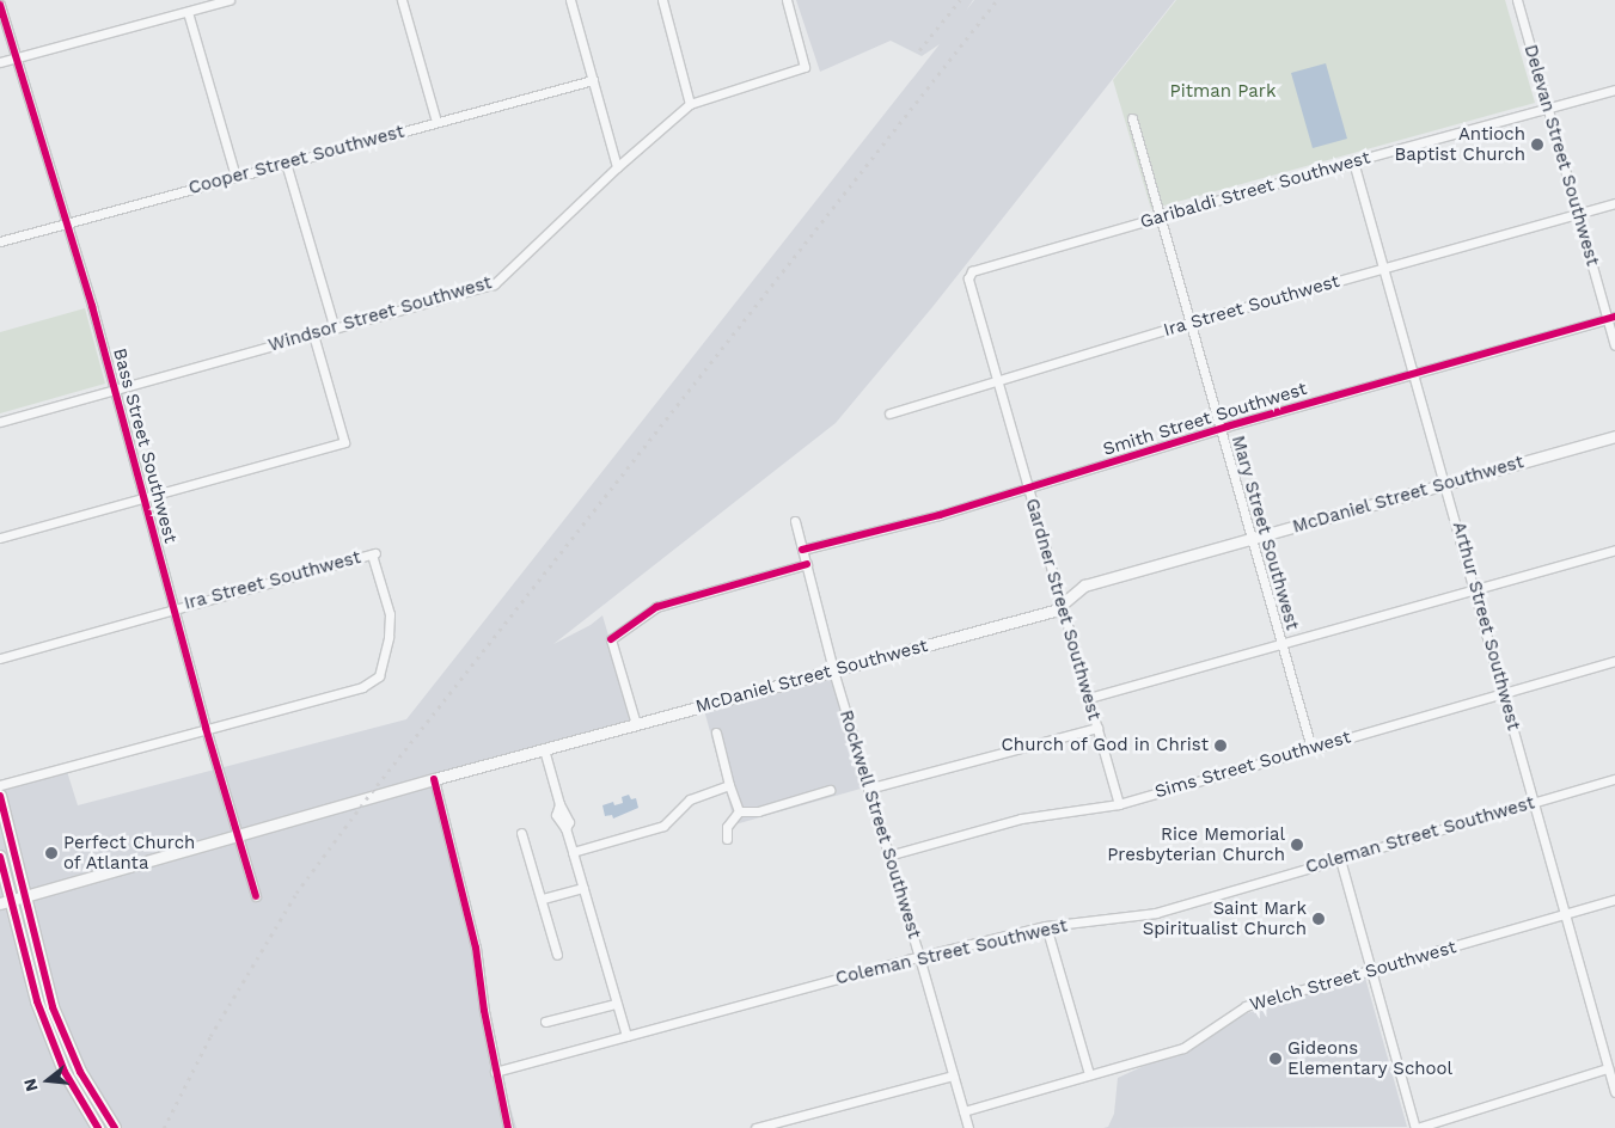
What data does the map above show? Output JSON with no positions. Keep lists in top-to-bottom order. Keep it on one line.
{"streets":{"street":["Delevan Street Southwest","Cooper Street Southwest","Garibaldi Street Southwest","Ira Street Southwest","Windsor Street Southwest","Smith Street Southwest","Bass Street Southwest","McDaniel Street Southwest","Mary Street Southwest","Gardner Street Southwest","Arthur Street Southwest","Sims Street Southwest","Rockwell Street Southwest","Coleman Street Southwest","Welch Street Southwest"]},"crossings":[["Delevan Street Southwest","Garibaldi Street Southwest"],["Delevan Street Southwest","Ira Street Southwest"],["Delevan Street Southwest","Smith Street Southwest"],["Cooper Street Southwest","Bass Street Southwest"],["Garibaldi Street Southwest","Mary Street Southwest"],["Garibaldi Street Southwest","Gardner Street Southwest"],["Garibaldi Street Southwest","Arthur Street Southwest"],["Ira Street Southwest","Bass Street Southwest"],["Ira Street Southwest","Mary Street Southwest"],["Ira Street Southwest","Gardner Street Southwest"],["Ira Street Southwest","Arthur Street Southwest"],["Windsor Street Southwest","Bass Street Southwest"],["Smith Street Southwest","Mary Street Southwest"],["Smith Street Southwest","Gardner Street Southwest"],["Smith Street Southwest","Arthur Street Southwest"],["Smith Street Southwest","Rockwell Street Southwest"],["Bass Street Southwest","McDaniel Street Southwest"],["McDaniel Street Southwest","Mary Street Southwest"],["McDaniel Street Southwest","Gardner Street Southwest"],["McDaniel Street Southwest","Arthur Street Southwest"],["McDaniel Street Southwest","Rockwell Street Southwest"],["Mary Street Southwest","Sims Street Southwest"],["Gardner Street Southwest","Sims Street Southwest"],["Arthur Street Southwest","Sims Street Southwest"],["Arthur Street Southwest","Coleman Street Southwest"],["Arthur Street Southwest","Welch Street Southwest"],["Sims Street Southwest","Rockwell Street Southwest"],["Rockwell Street Southwest","Coleman Street Southwest"],["Rockwell Street Southwest","Welch Street Southwest"]],"parks":["Pitman Park"],"places":["Antioch Baptist Church","Church of God in Christ","Rice Memorial Presbyterian Church","Perfect Church of Atlanta","Saint Mark Spiritualist Church","Gideons Elementary School"],"north":"left"}
